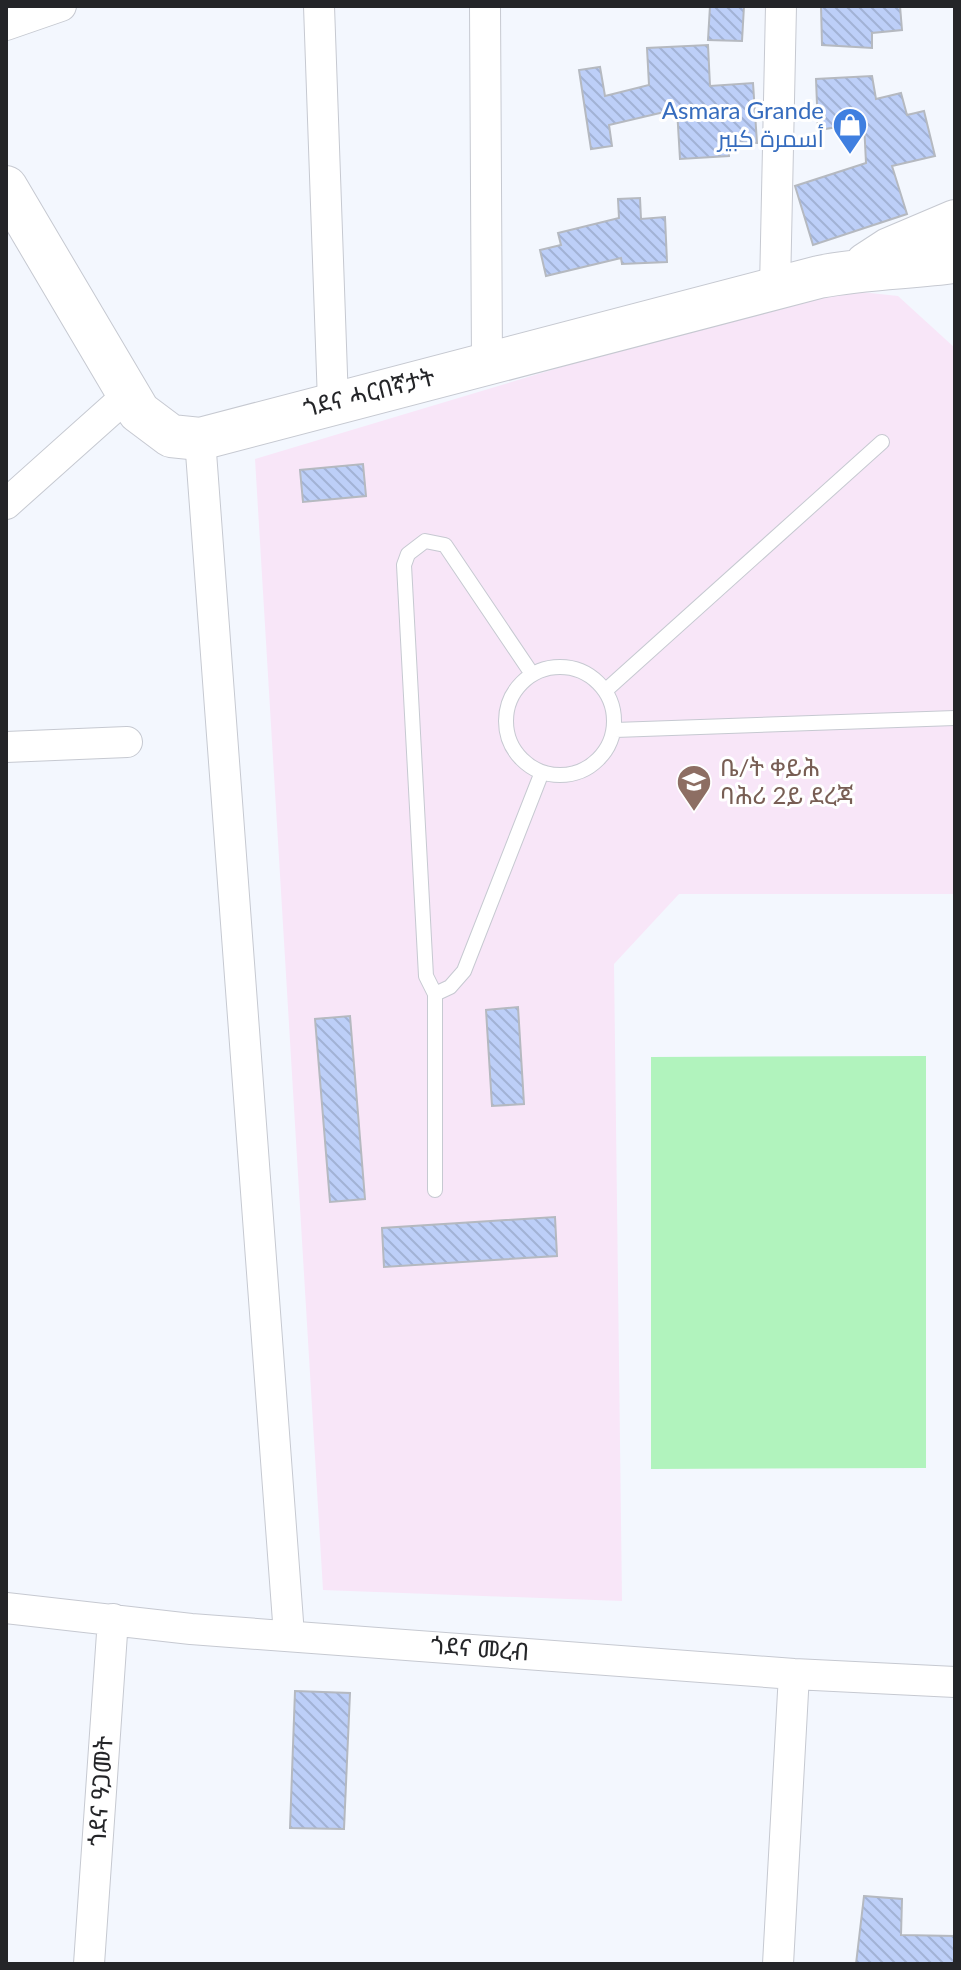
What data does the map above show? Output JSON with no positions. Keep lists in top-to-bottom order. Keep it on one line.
{"streets":{"main road":["ጎደና ሓርበኛታት"],"street":["ጎደና መረብ","ጎደና ዓጋመት"]},"crossings":[["ጎደና መረብ","ጎደና ዓጋመት"]],"places":{"shop":["Asmara Grande أسمرة كبير"],"school or university":["ቤ/ት ቀይሕ ባሕሪ 2ይ ደረጃ"]}}
